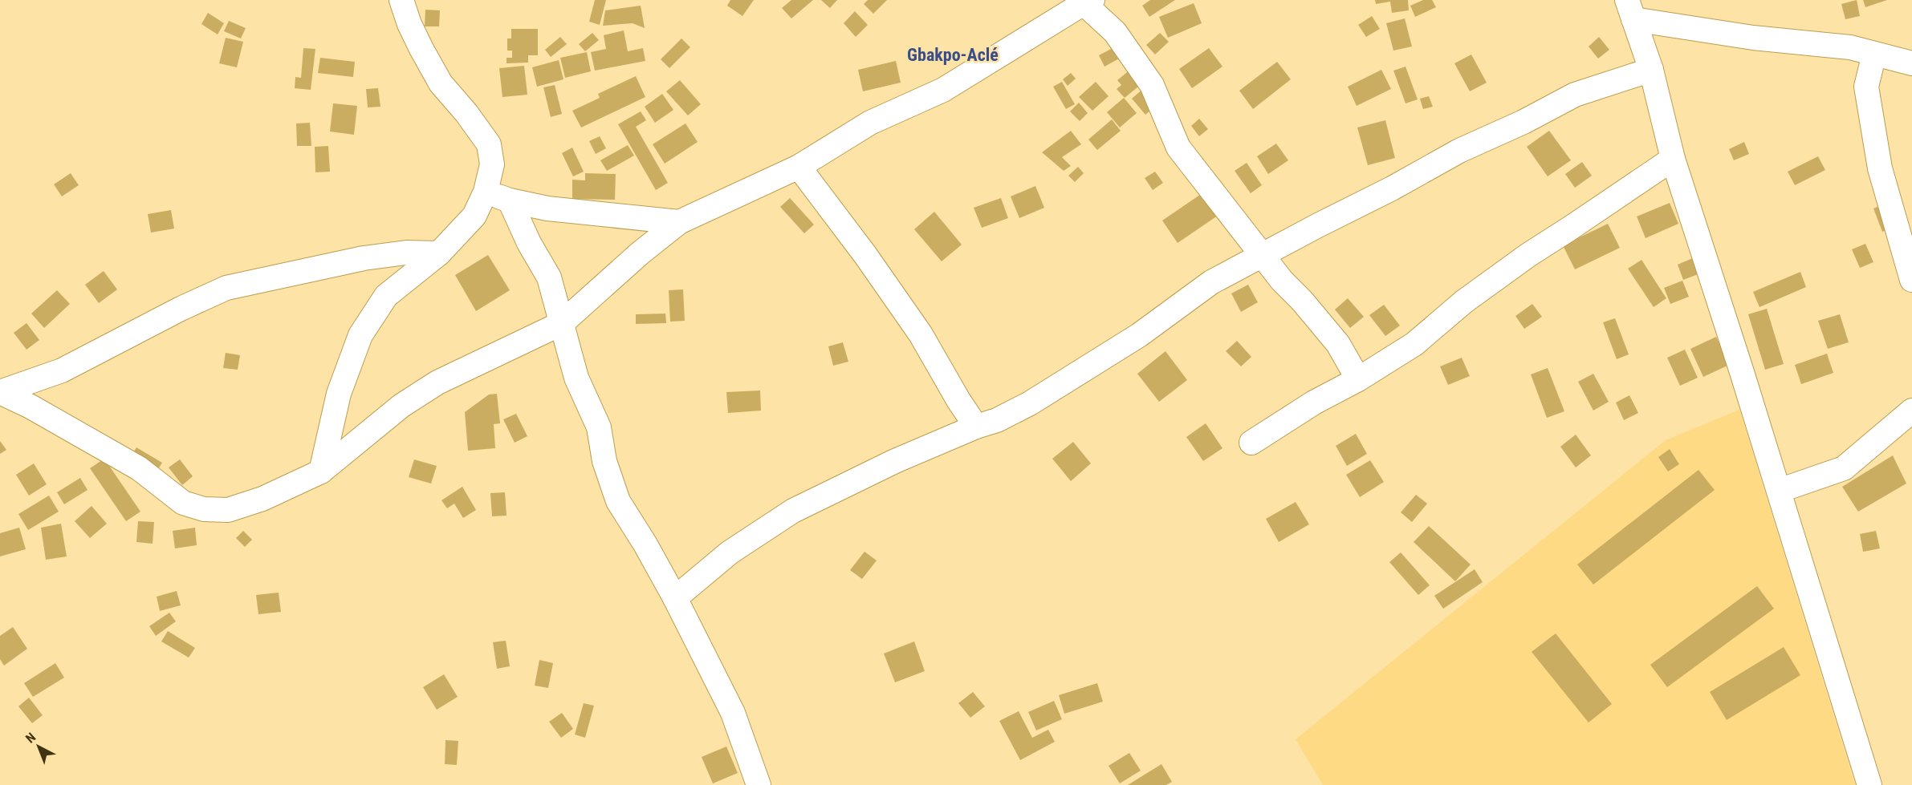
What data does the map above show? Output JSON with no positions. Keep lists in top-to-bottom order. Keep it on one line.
{"districts":["Gbakpo-Aclé"],"north":"top left"}
